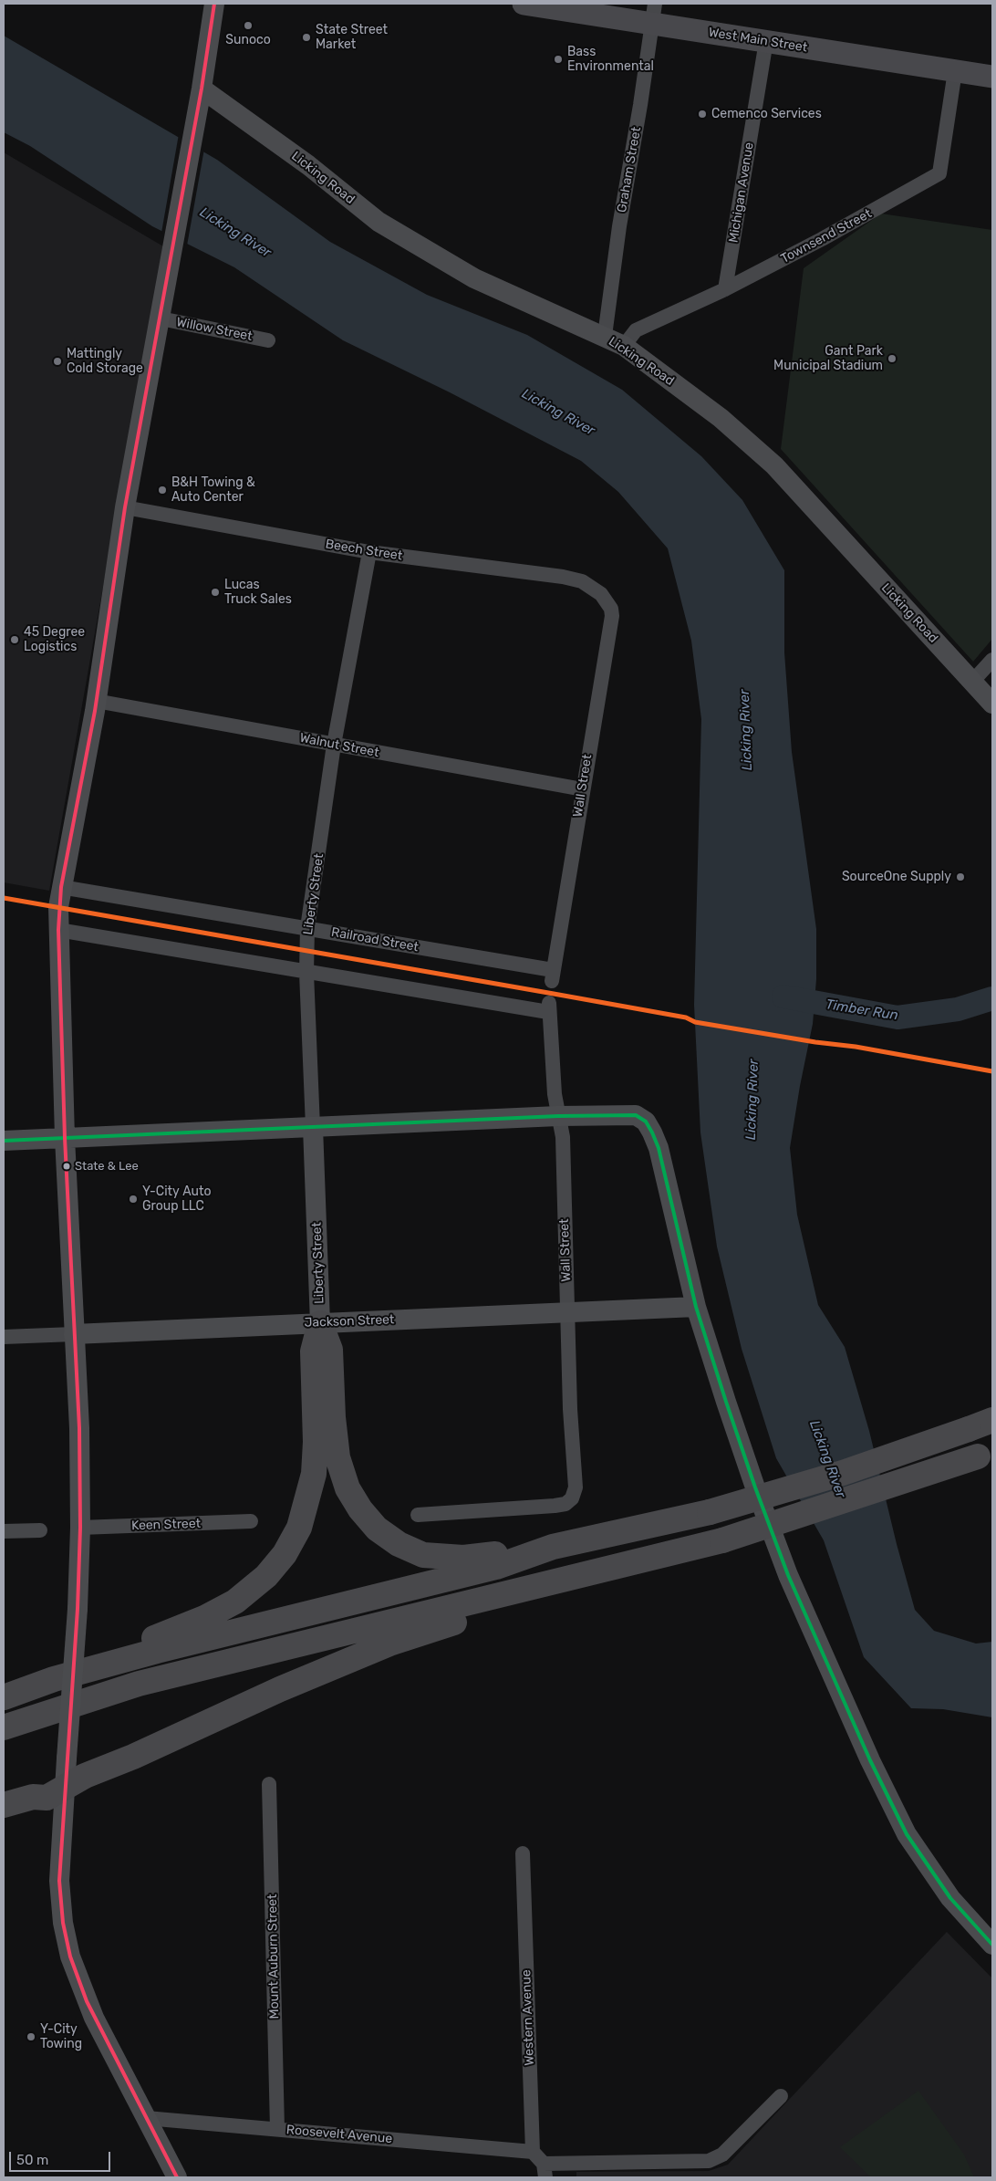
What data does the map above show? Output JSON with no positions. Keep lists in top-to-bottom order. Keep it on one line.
{"streets":{"main road":["West Main Street"],"street":["Graham Street","Licking Road","Michigan Avenue","Townsend Street","Willow Street","Beech Street","Walnut Street","Wall Street","Liberty Street","Railroad Street","Jackson Street","Keen Street","Mount Auburn Street","Western Avenue","Roosevelt Avenue"]},"crossings":[["West Main Street","Graham Street"],["West Main Street","Michigan Avenue"],["West Main Street","Townsend Street"],["Graham Street","Licking Road"],["Licking Road","Townsend Street"],["Michigan Avenue","Townsend Street"],["Beech Street","Wall Street"],["Beech Street","Liberty Street"],["Walnut Street","Wall Street"],["Walnut Street","Liberty Street"],["Wall Street","Liberty Street"],["Wall Street","Railroad Street"],["Wall Street","Jackson Street"],["Liberty Street","Railroad Street"],["Liberty Street","Jackson Street"],["Mount Auburn Street","Roosevelt Avenue"],["Western Avenue","Roosevelt Avenue"]],"water":["Licking River","Timber Run"],"places":["Sunoco","State Street Market","Bass Environmental","Cemenco Services","Gant Park Municipal Stadium","Mattingly Cold Storage","B&H Towing & Auto Center","Lucas Truck Sales","45 Degree Logistics","SourceOne Supply","State & Lee","Y-City Auto Group LLC","Y-City Towing"],"scale_bar":"50 m"}
